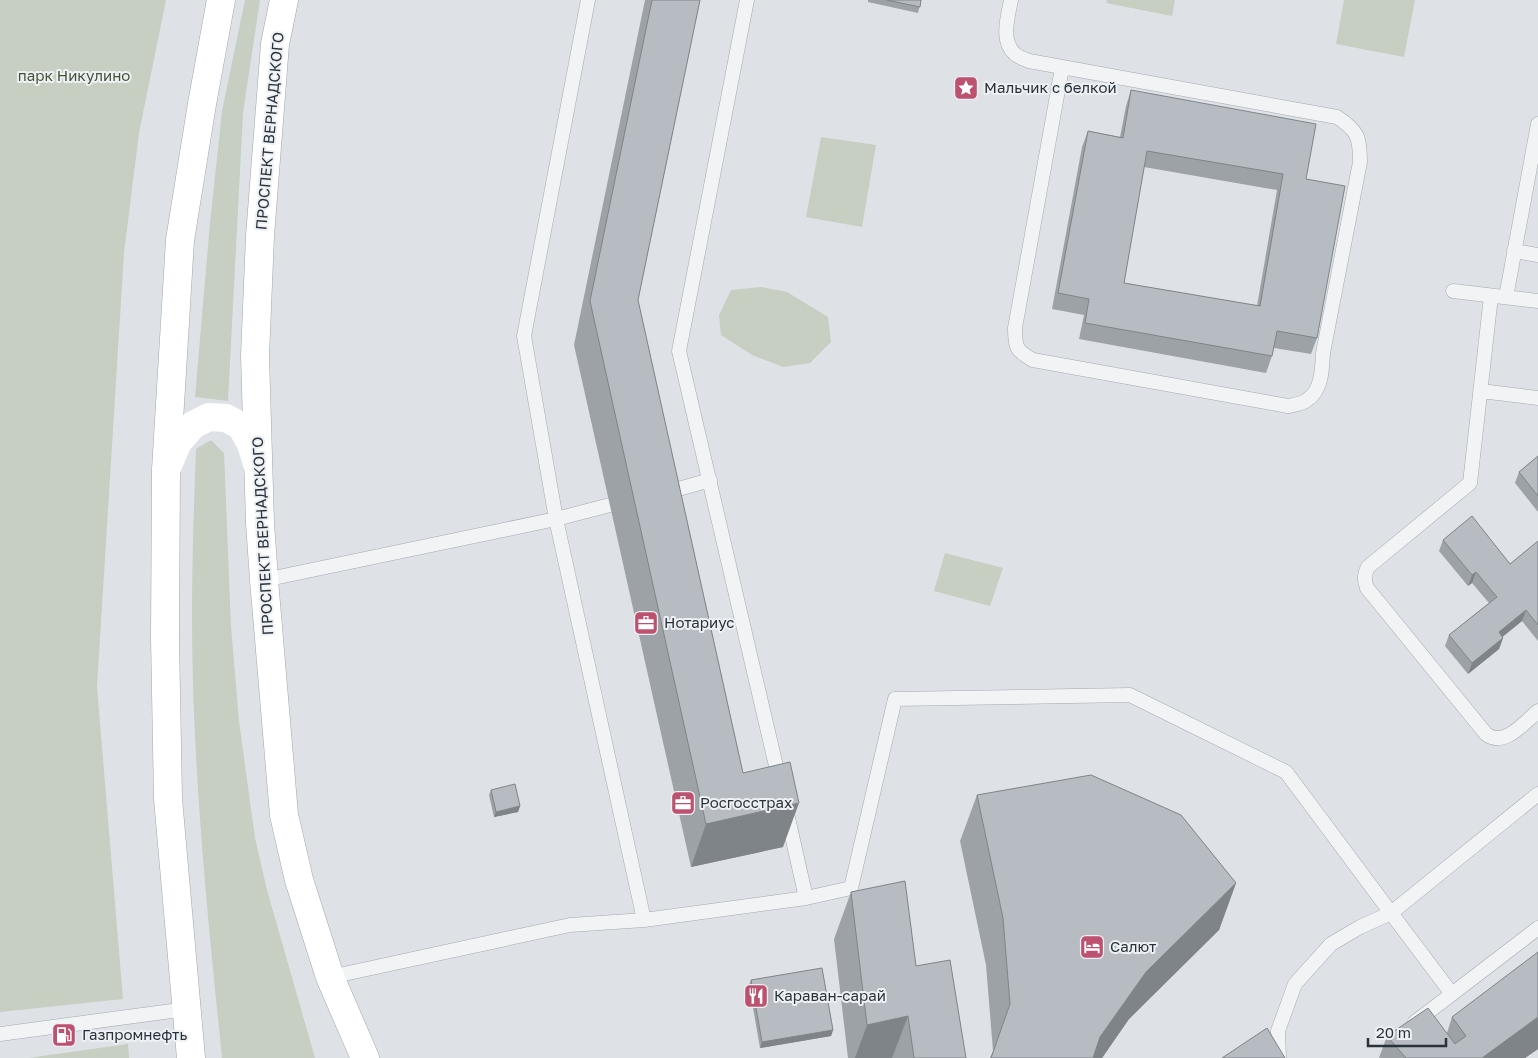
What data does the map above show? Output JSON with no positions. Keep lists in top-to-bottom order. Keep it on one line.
{"streets":{"main road":["ПРОСПЕКТ ВЕРНАДСКОГО"]},"parks":["парк Никулино"],"places":{"place":["Мальчик с белкой"],"office":["Нотариус","Росгосстрах"],"hotel":["Салют"],"restaurant":["Караван-сарай"],"fuel station":["Газпромнефть"]},"scale_bar":"20 m"}
